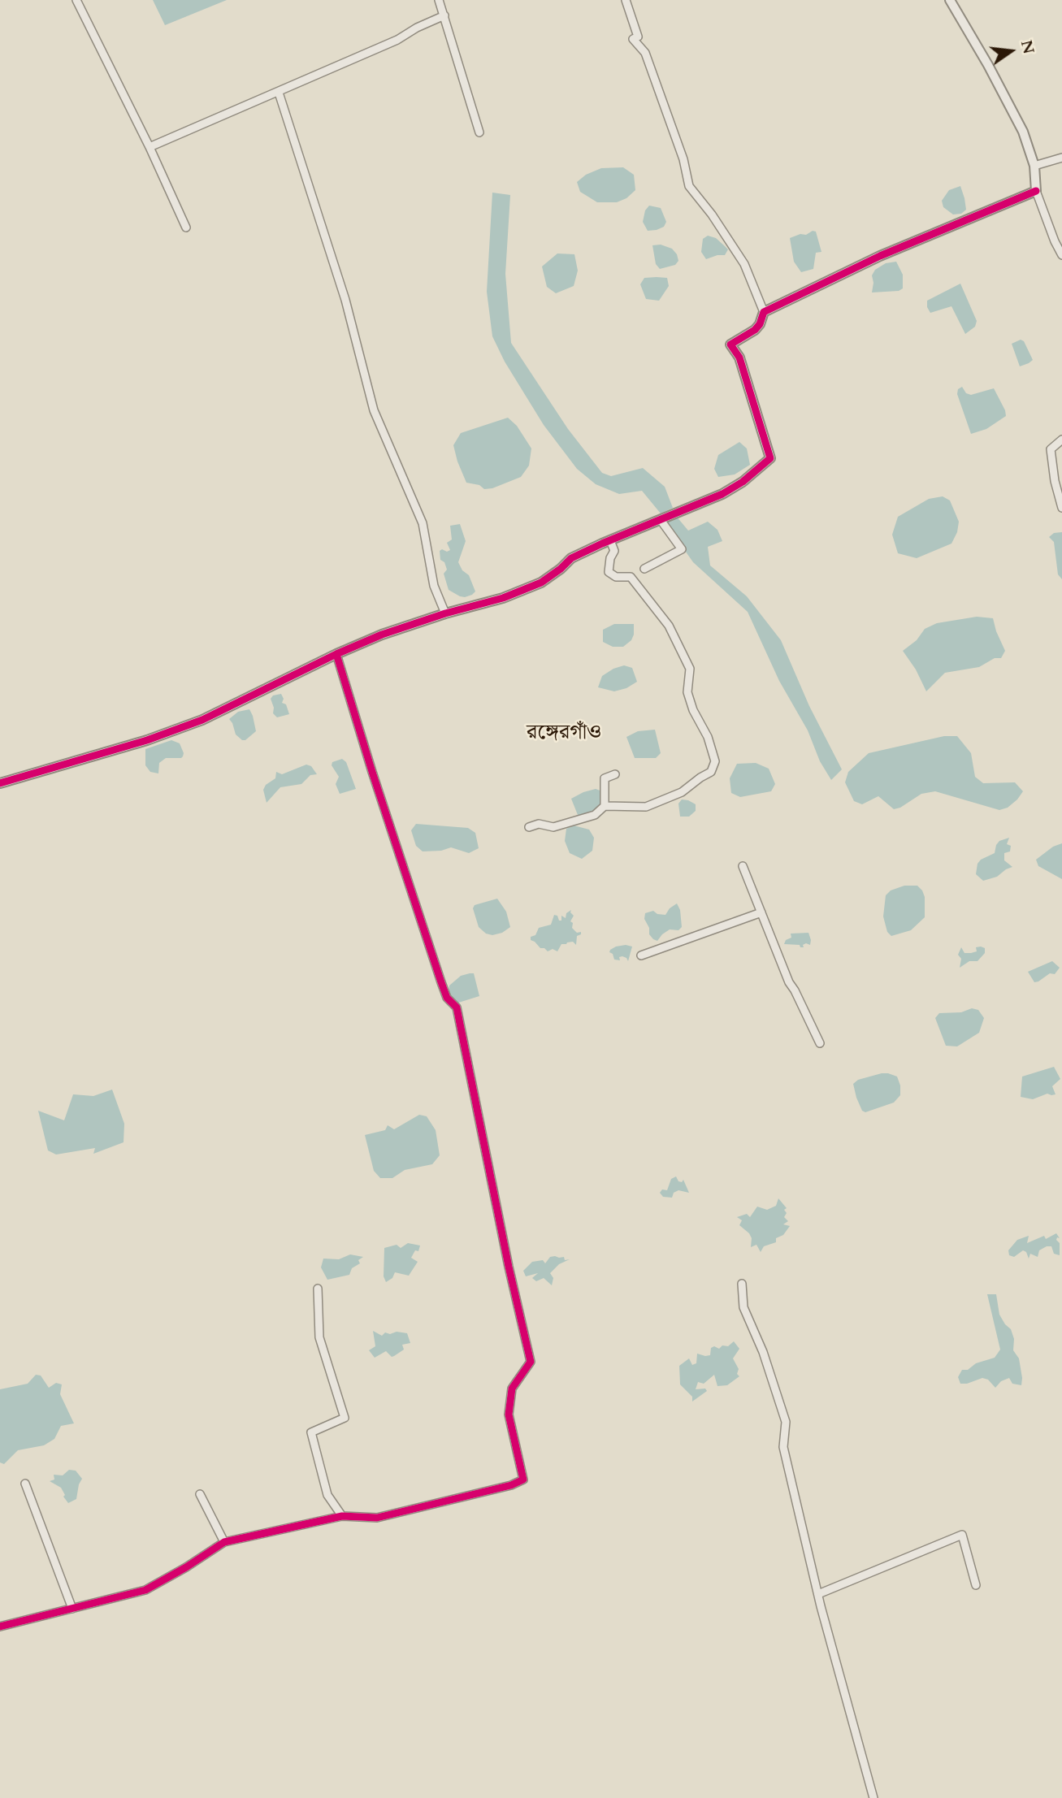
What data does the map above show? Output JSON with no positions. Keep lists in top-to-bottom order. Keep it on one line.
{"districts":["রঙ্গেরগাঁও"],"north":"right"}
